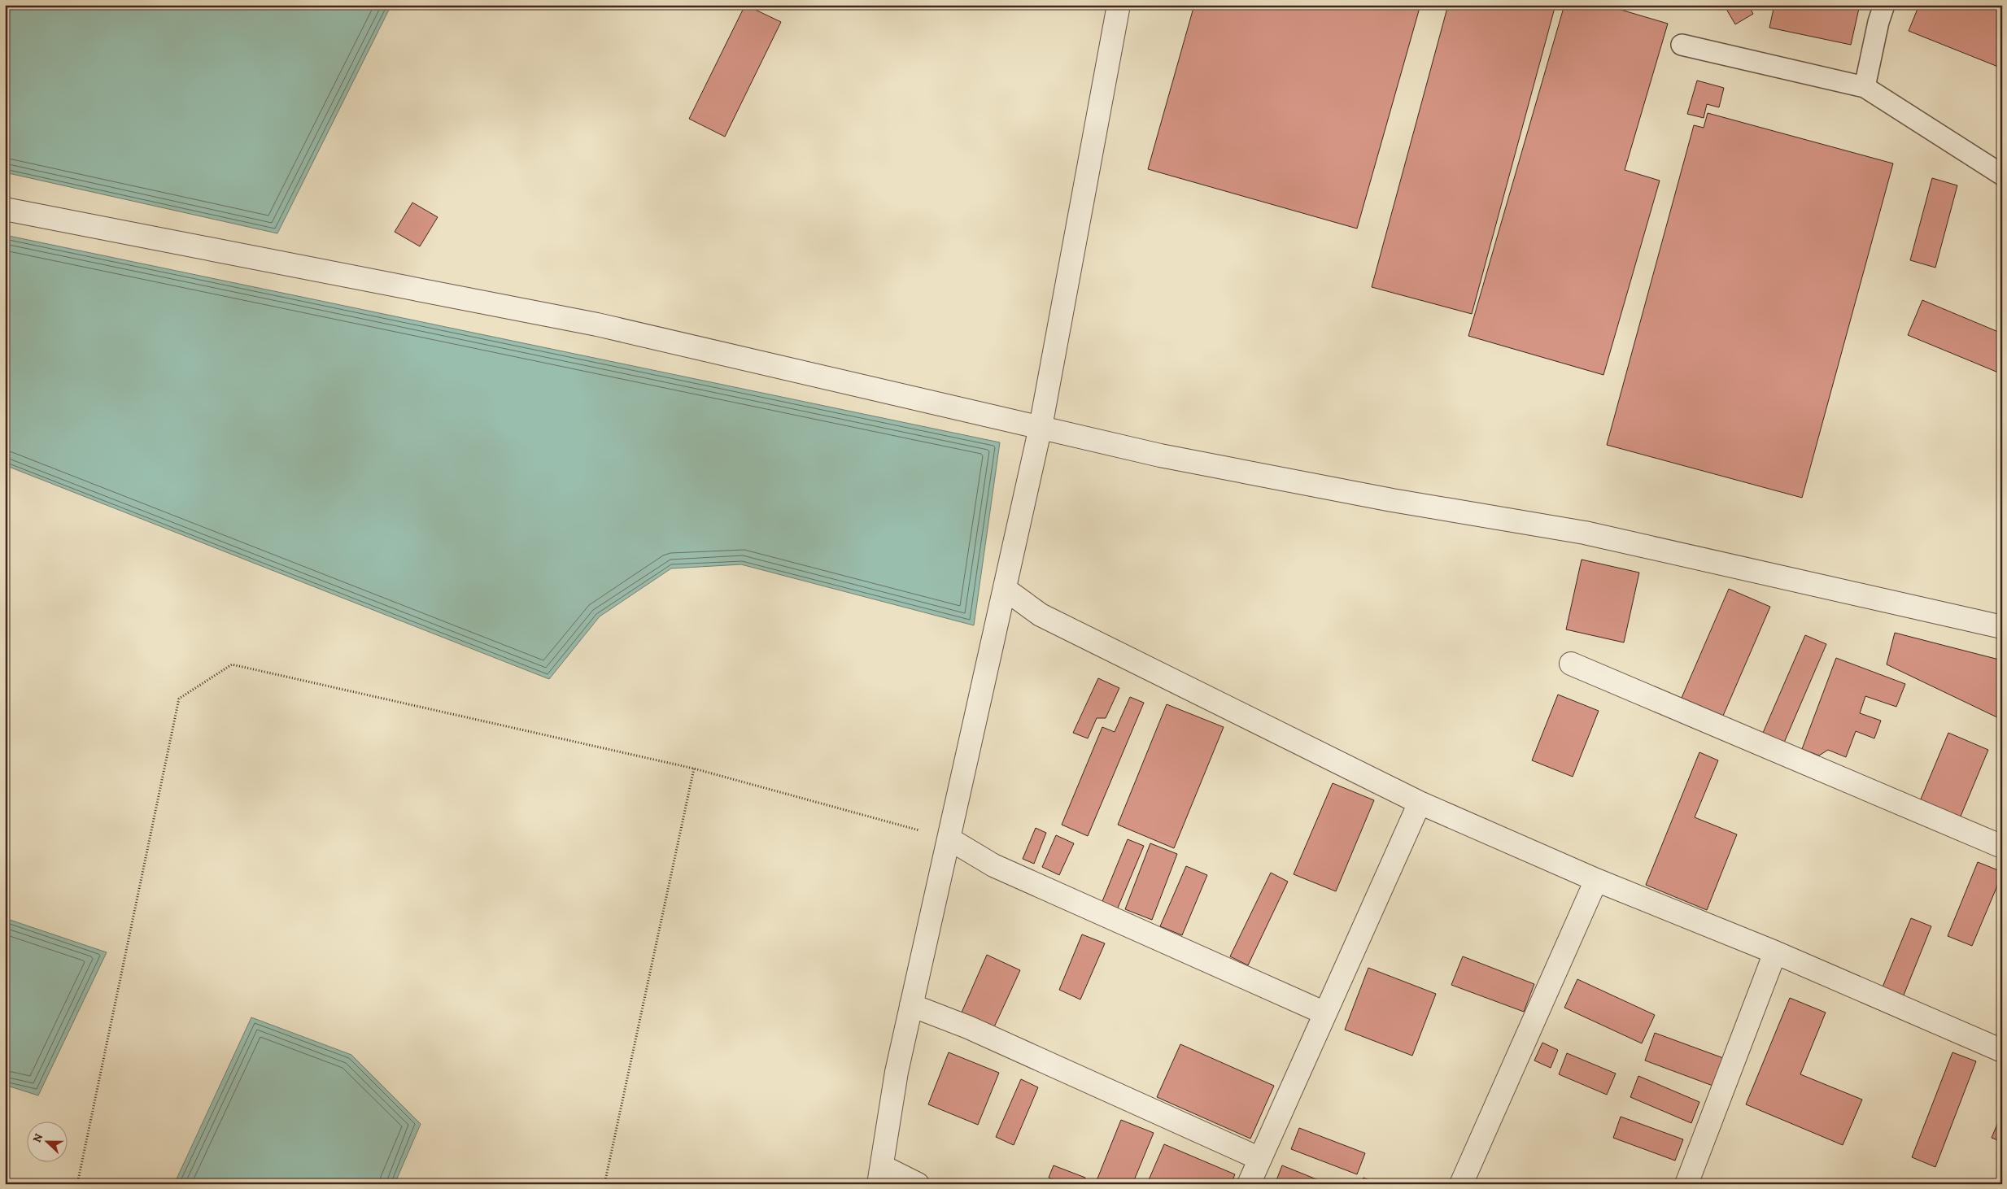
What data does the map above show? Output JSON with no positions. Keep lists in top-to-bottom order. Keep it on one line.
{"north":"left"}
